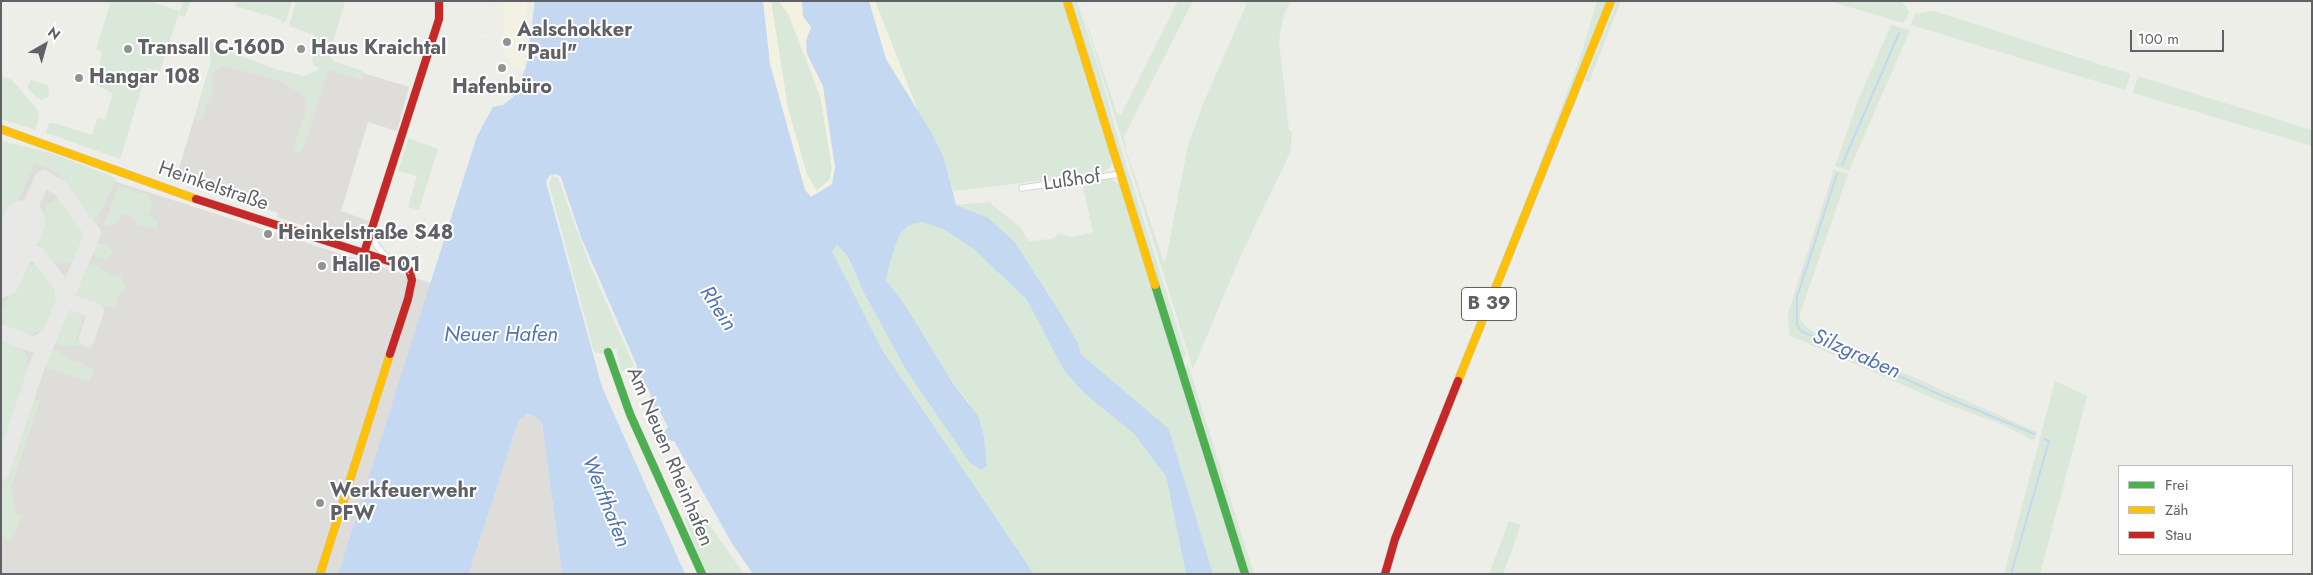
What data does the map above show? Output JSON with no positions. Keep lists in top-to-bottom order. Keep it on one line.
{"streets":{"street":["Lußhof","Heinkelstraße","B 39","Am Neuen Rheinhafen"]},"water":["Rhein","Neuer Hafen","Silzgraben","Werfthafen"],"places":["Aalschokker \"Paul\"","Transall C-160D","Haus Kraichtal","Hafenbüro","Hangar 108","Heinkelstraße S48","Halle 101","Werkfeuerwehr PFW"],"legend":["Frei","Zäh","Stau"],"scale_bar":"100 m","north":"top right"}
